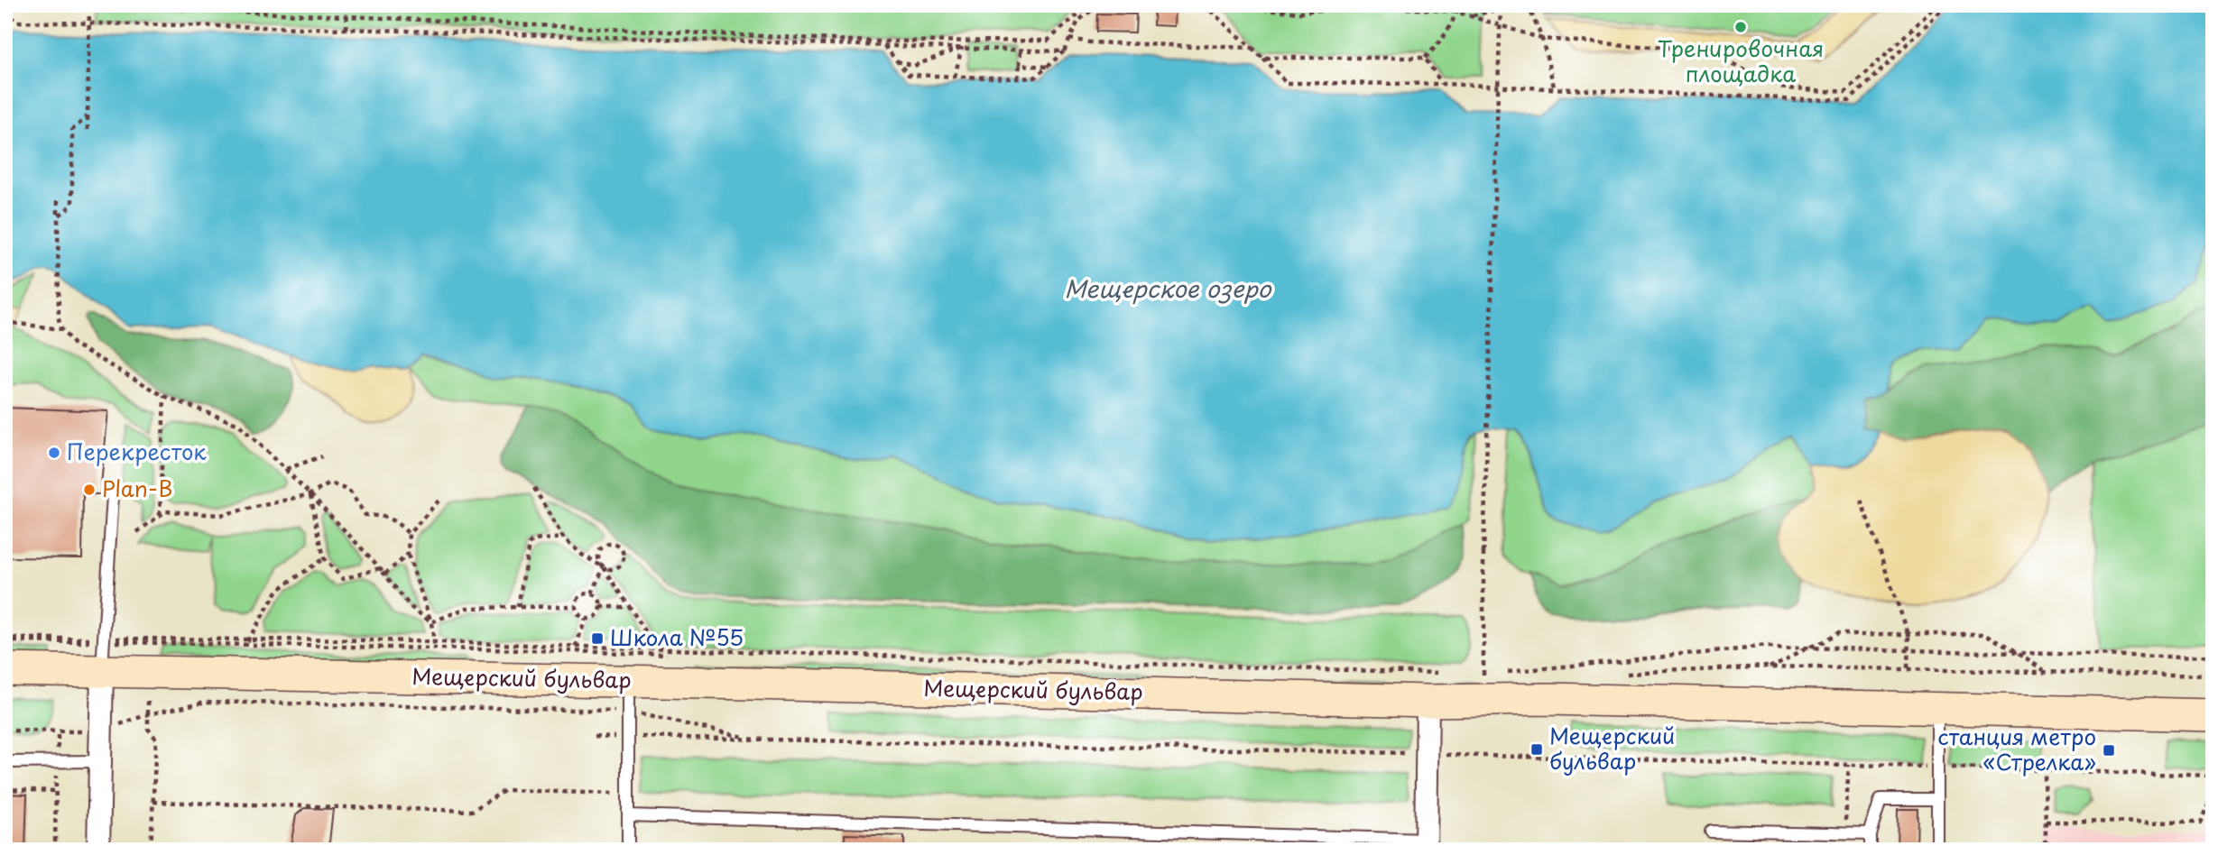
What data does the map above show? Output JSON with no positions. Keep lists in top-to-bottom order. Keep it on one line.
{"streets":{"main road":["Мещерский бульвар"]},"water":["Мещерское озеро"],"places":{"other":["Тренировочная площадка","Перекресток","Plan-B"],"transit":["Школа №55","Мещерский бульвар","станция метро «Стрелка»"]}}
